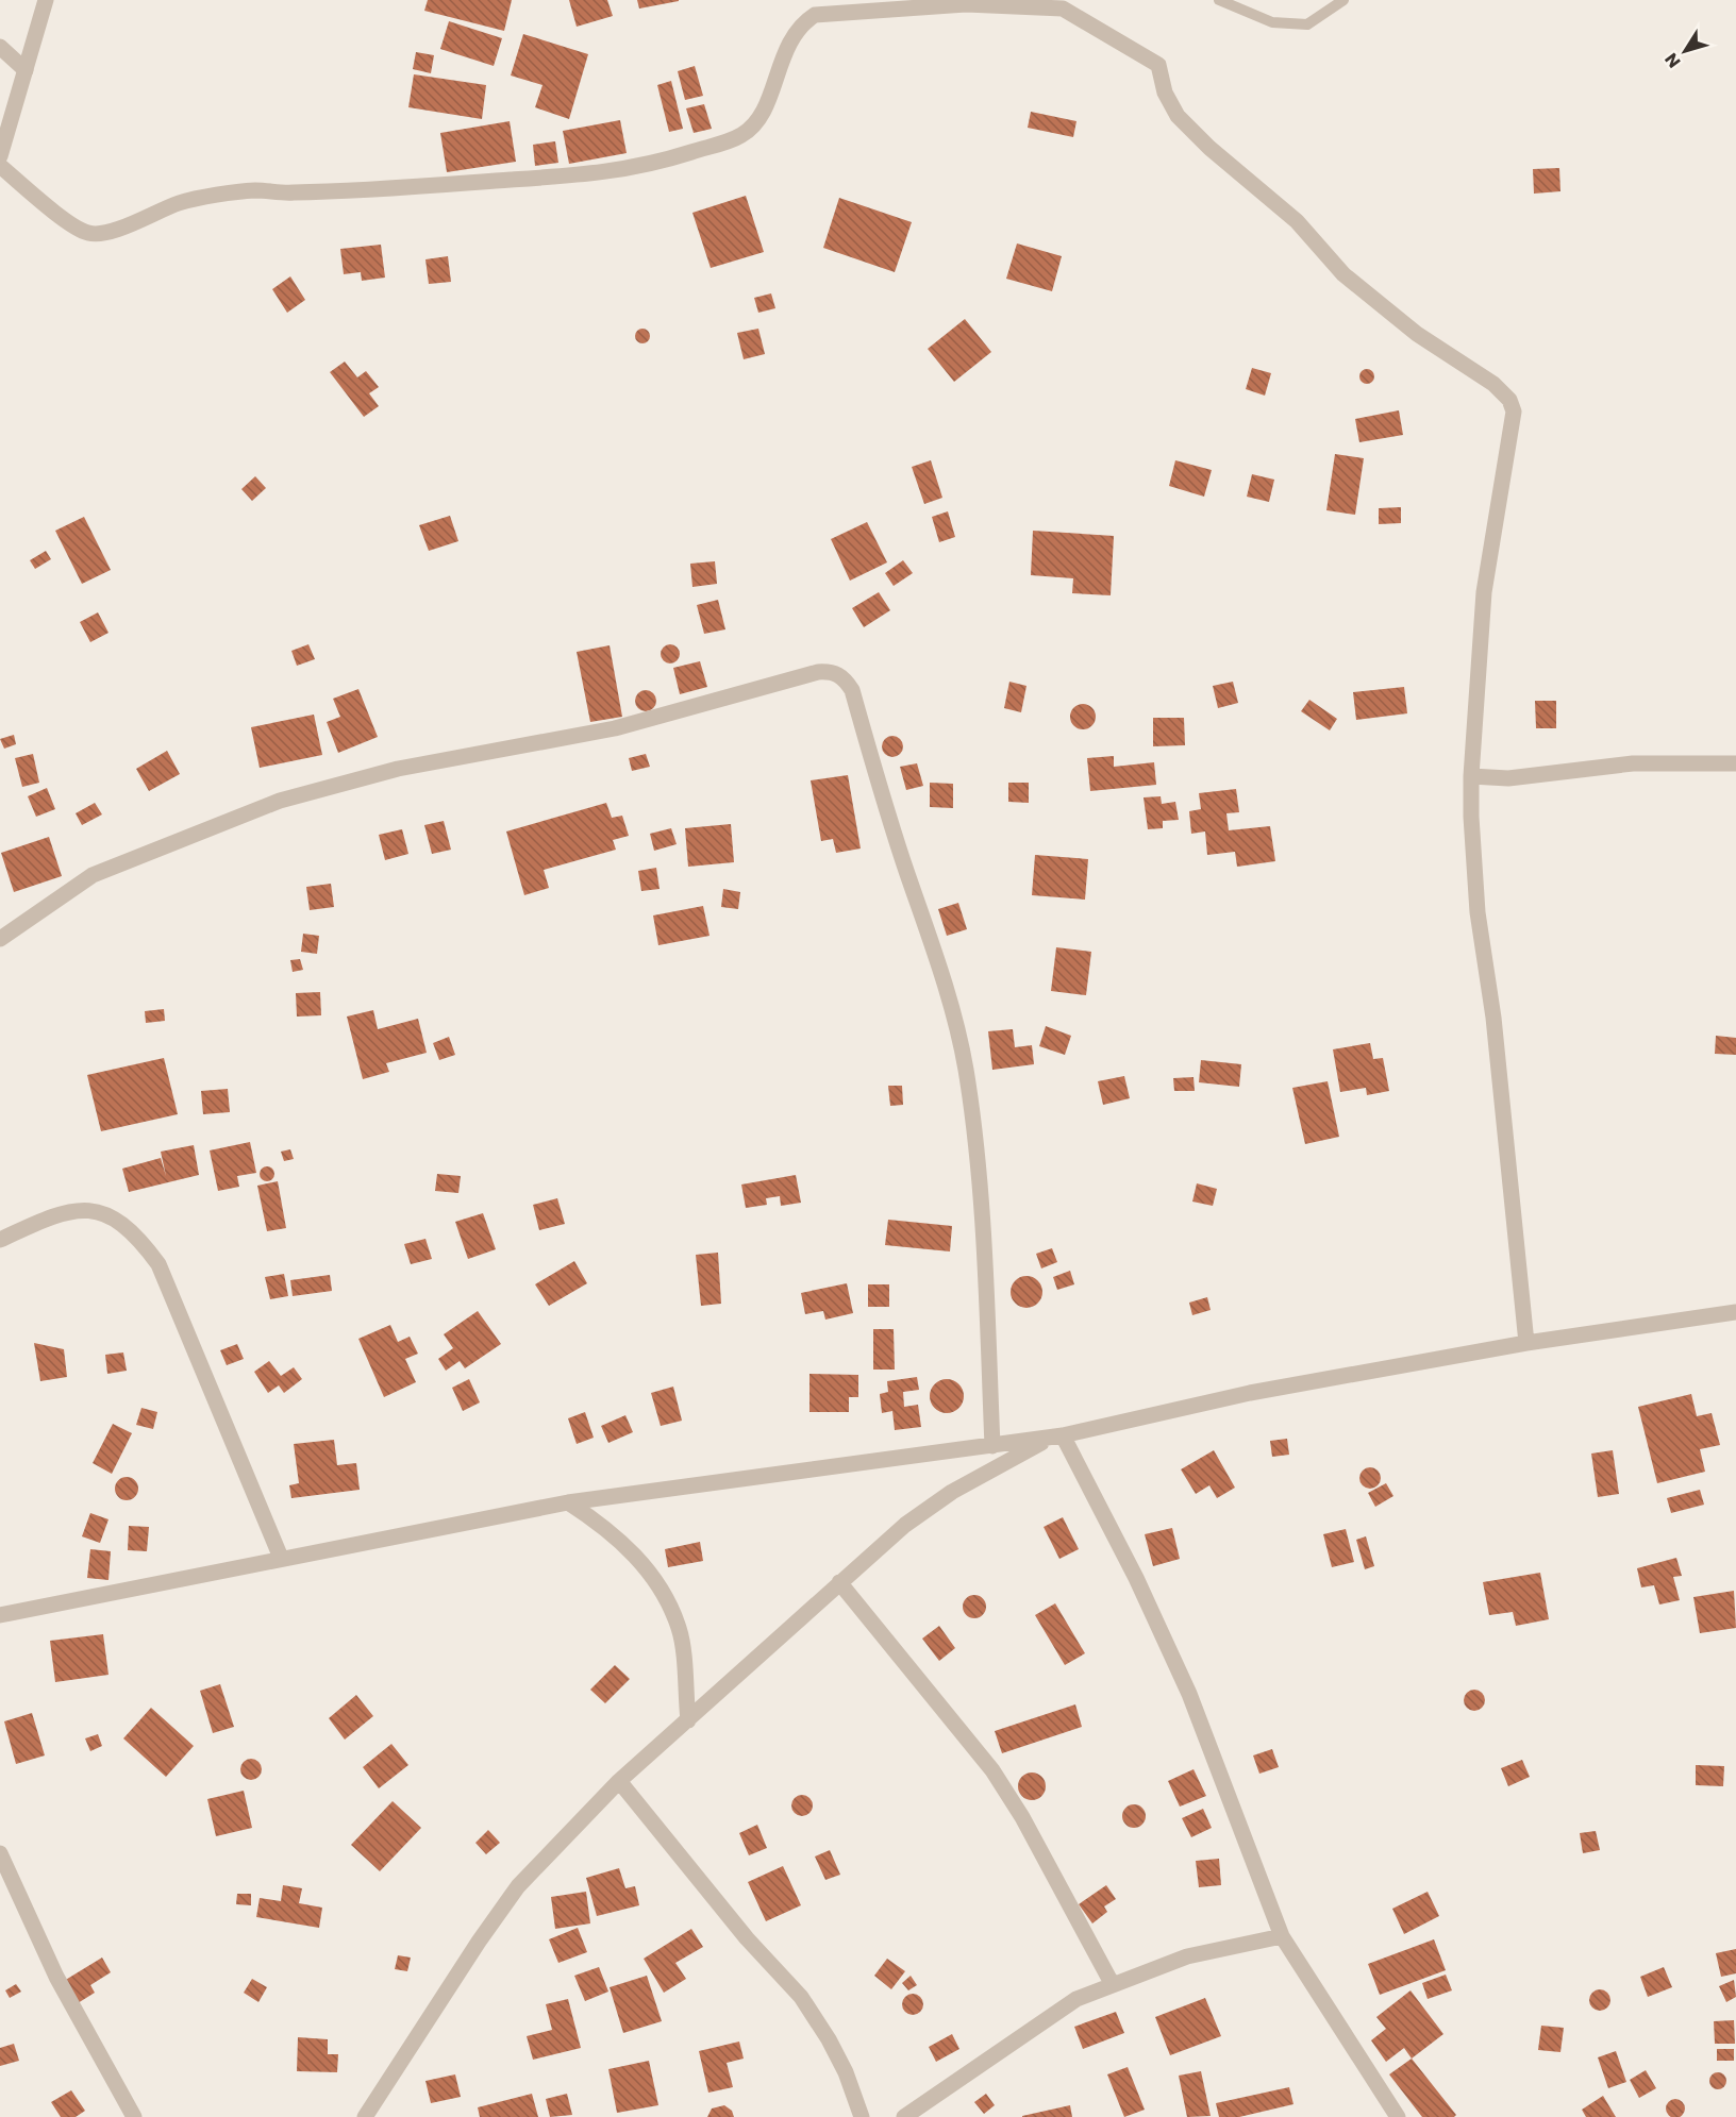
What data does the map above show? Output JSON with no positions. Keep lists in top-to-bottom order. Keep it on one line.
{"north":"bottom left"}
